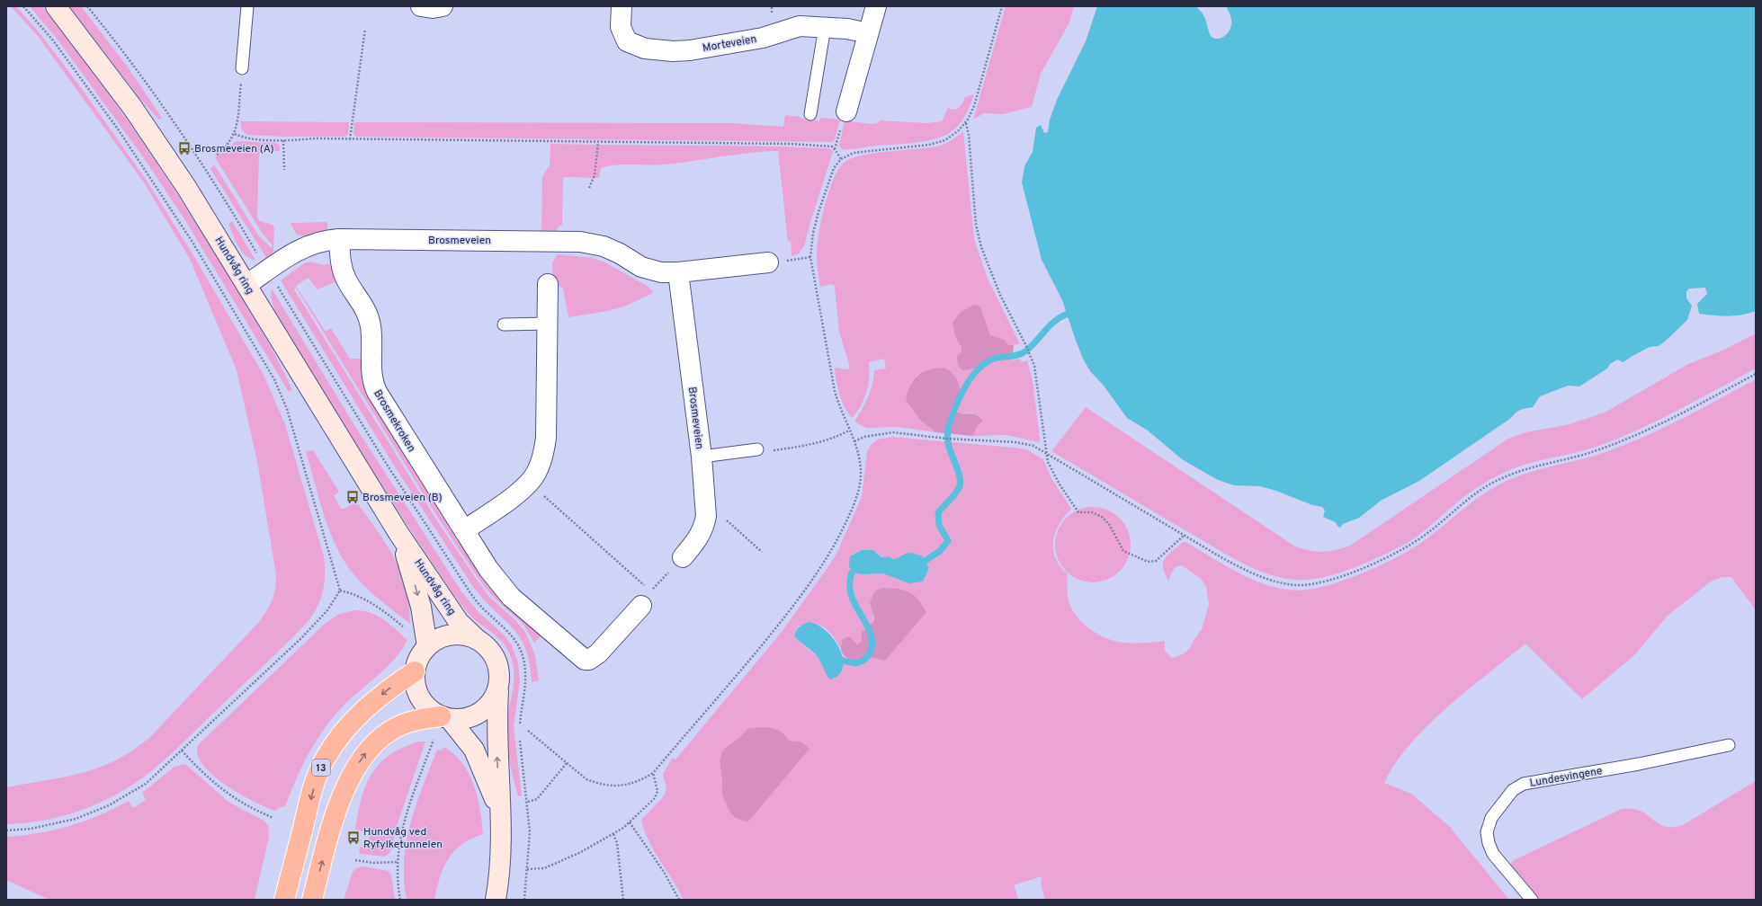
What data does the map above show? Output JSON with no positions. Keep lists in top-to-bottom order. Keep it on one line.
{"streets":{"highway":["13"],"main road":["Hundvåg ring"],"street":["Morteveien","Brosmeveien","Brosmekroken"],"lane":["Lundesvingene"]},"crossings":[["Brosmeveien","Hundvåg ring"],["Brosmeveien","Brosmekroken"],["Hundvåg ring","13"]],"places":{"bus stop":["Brosmeveien (A)","Brosmeveien (B)","Hundvåg ved Ryfylketunnelen"]}}
